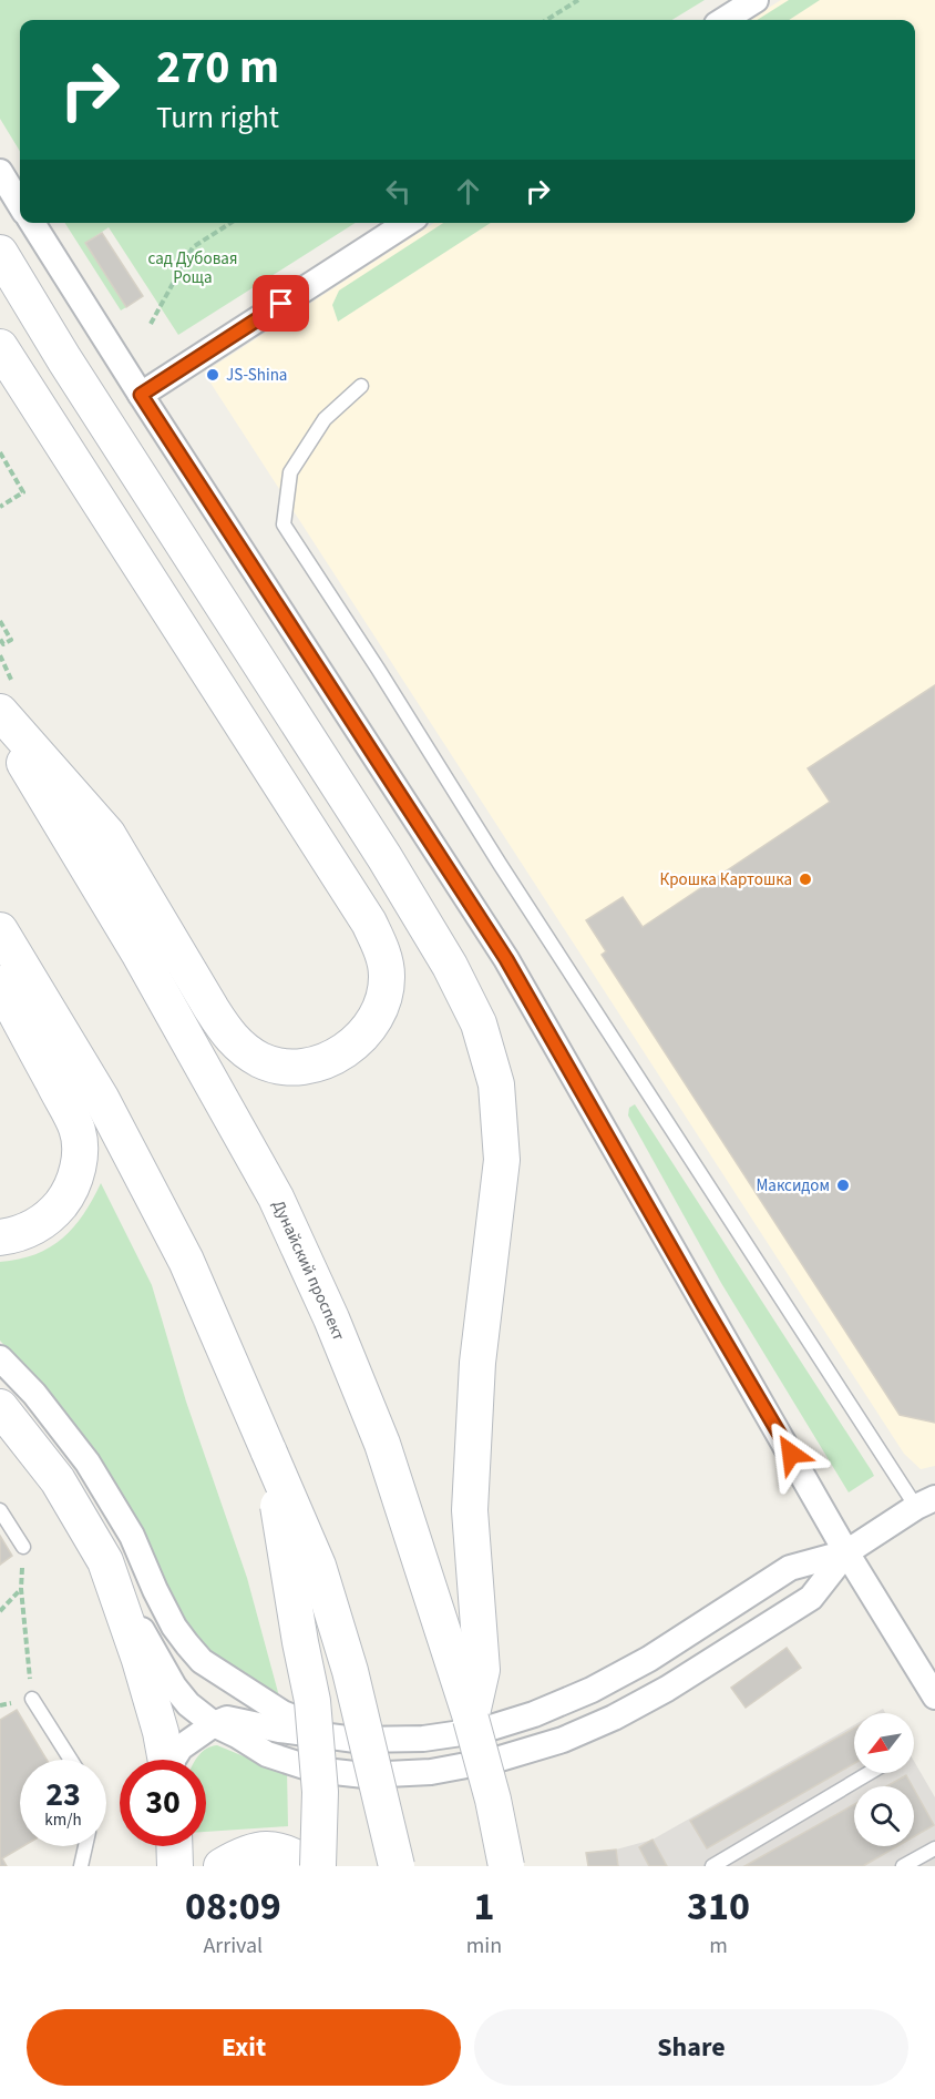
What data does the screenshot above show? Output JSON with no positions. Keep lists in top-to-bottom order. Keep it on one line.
{"streets":{"main road":["Дунайский проспект"]},"parks":["сад Дубовая Роща"],"places":["JS-Shina","Крошка Картошка","Максидом"],"north":"bottom left","page":{"turn":["270 m","Turn right"],"speed":"23 km/h","limit":"30","eta":["08:09","Arrival","1","min","310","m"],"buttons":["Exit","Share"]}}
